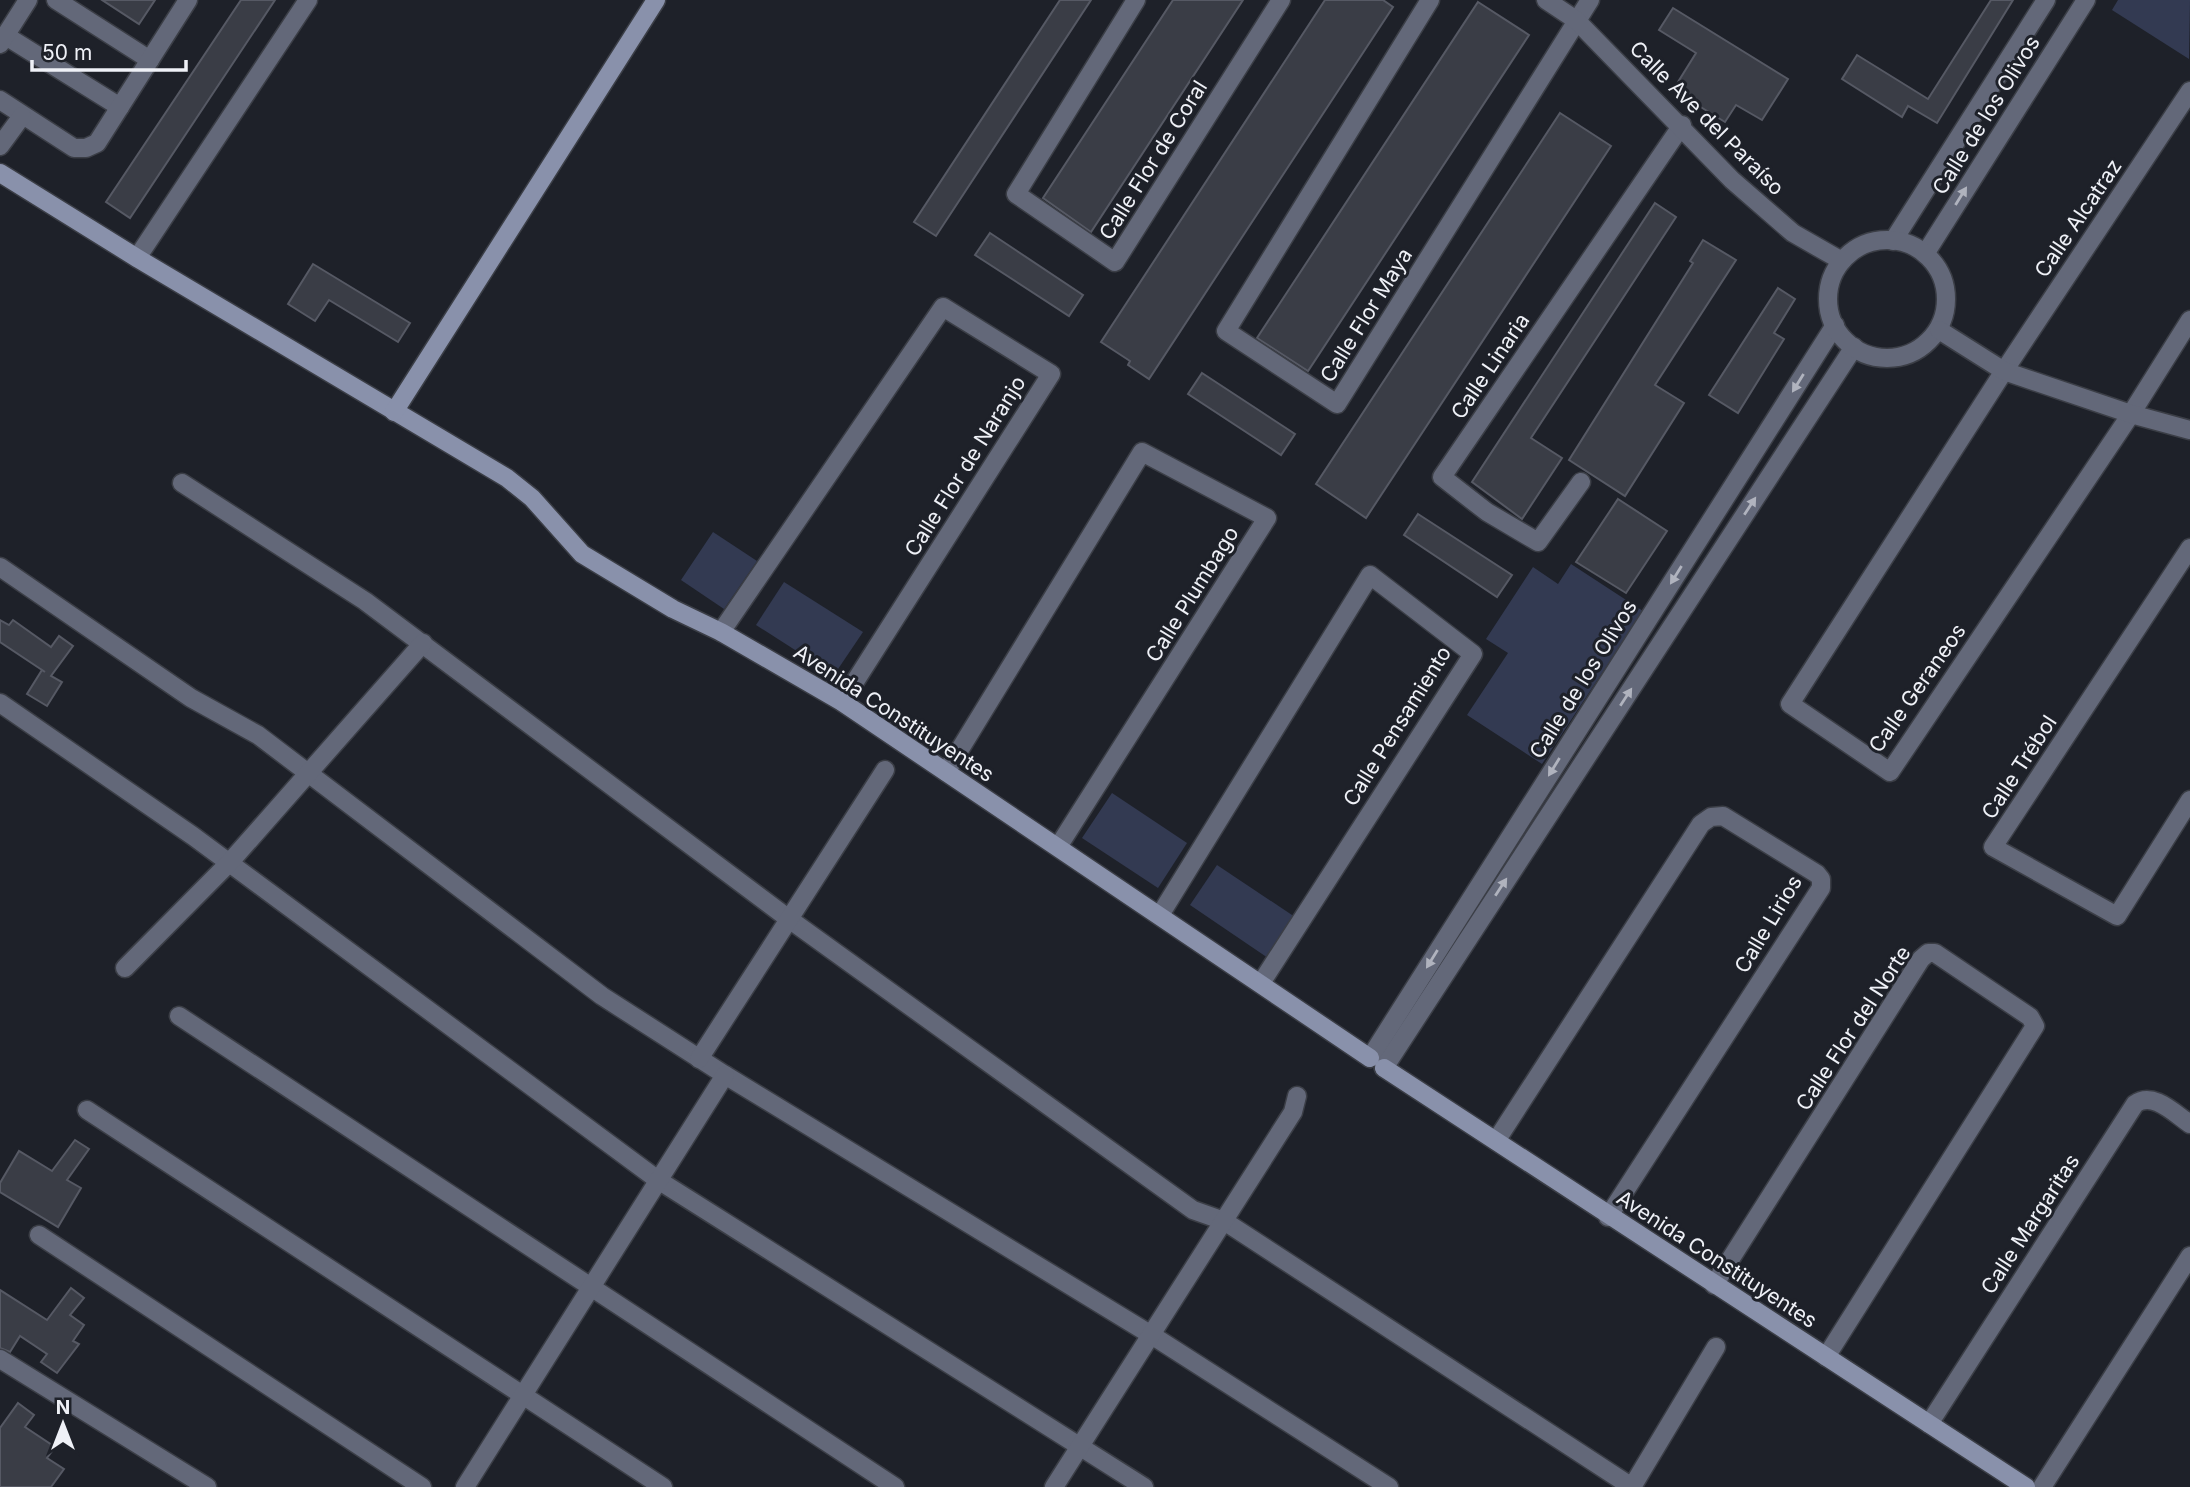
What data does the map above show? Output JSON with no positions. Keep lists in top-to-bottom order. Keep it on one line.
{"streets":{"main road":["Avenida Constituyentes"],"street":["Calle de los Olivos","Calle Ave del Paraíso","Calle Flor de Coral","Calle Alcatraz","Calle Flor Maya","Calle Linaria","Calle Flor de Naranjo","Calle Plumbago","Calle Geraneos","Calle Pensamiento","Calle Trébol","Calle Lirios","Calle Flor del Norte","Calle Margaritas"]},"crossings":[["Calle de los Olivos","Calle Ave del Paraíso"],["Calle de los Olivos","Avenida Constituyentes"],["Calle Ave del Paraíso","Calle Flor Maya"],["Calle Ave del Paraíso","Calle Linaria"],["Calle Alcatraz","Calle Geraneos"],["Calle Flor de Naranjo","Avenida Constituyentes"],["Calle Plumbago","Avenida Constituyentes"],["Avenida Constituyentes","Calle Pensamiento"],["Avenida Constituyentes","Calle Lirios"],["Avenida Constituyentes","Calle Flor del Norte"],["Avenida Constituyentes","Calle Margaritas"]],"scale_bar":"50 m","north":"top"}
